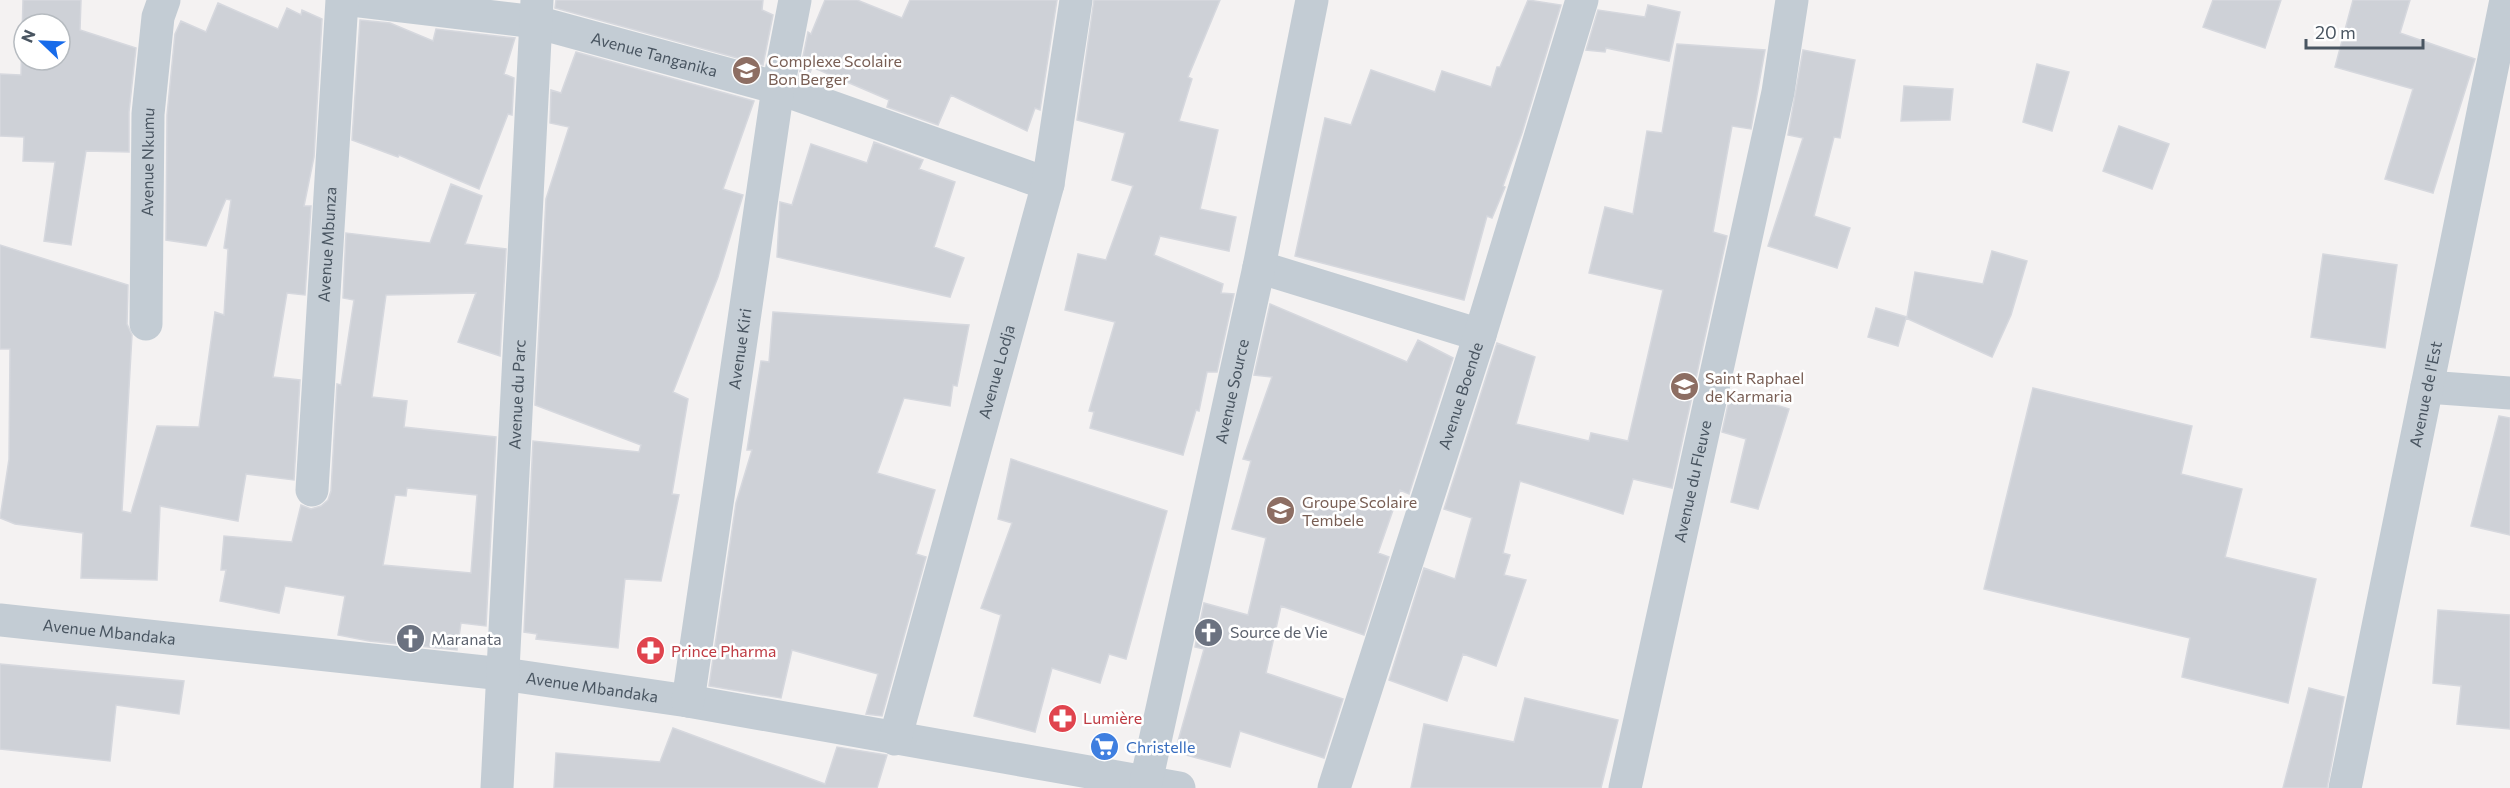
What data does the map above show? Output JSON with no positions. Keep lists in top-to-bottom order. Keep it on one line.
{"streets":{"street":["Avenue Tanganika","Avenue Nkumu","Avenue Mbunza","Avenue Kiri","Avenue Lodja","Avenue Source","Avenue du Parc","Avenue de l'Est","Avenue Boende","Avenue du Fleuve","Avenue Mbandaka"]},"crossings":[["Avenue Tanganika","Avenue Kiri"],["Avenue Tanganika","Avenue Lodja"],["Avenue Tanganika","Avenue du Parc"],["Avenue Kiri","Avenue Mbandaka"],["Avenue Lodja","Avenue Mbandaka"],["Avenue Source","Avenue Mbandaka"],["Avenue du Parc","Avenue Mbandaka"]],"places":{"school or university":["Complexe Scolaire Bon Berger","Saint Raphael de Karmaria","Groupe Scolaire Tembele"],"church":["Source de Vie","Maranata"],"pharmacy":["Prince Pharma","Lumière"],"supermarket":["Christelle"]},"scale_bar":"20 m","north":"top left"}
